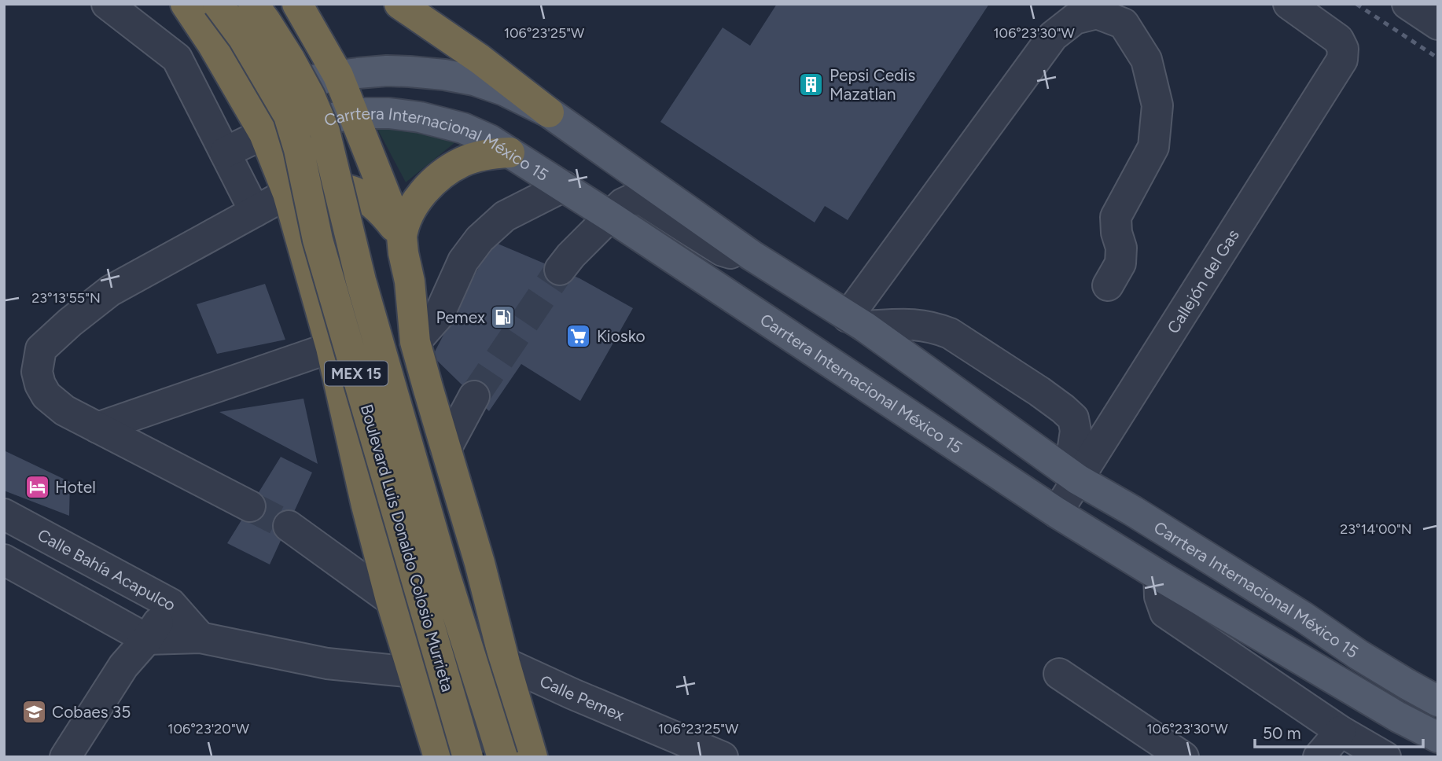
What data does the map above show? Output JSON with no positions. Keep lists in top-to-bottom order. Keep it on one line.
{"streets":{"highway":["MEX 15","Boulevard Luis Donaldo Colosio Murrieta"],"main road":["Carrtera Internacional México 15"],"street":["Callejón del Gas","Calle Bahía Acapulco","Calle Pemex"]},"crossings":[["Carrtera Internacional México 15","Callejón del Gas"]],"places":{"building":["Pepsi Cedis Mazatlan"],"fuel station":["Pemex"],"supermarket":["Kiosko"],"hotel":["Hotel"],"school or university":["Cobaes 35"]},"scale_bar":"50 m","coordinates":["106°23'25\"W","106°23'30\"W","23°13'55\"N","23°14'00\"N","106°23'20\"W"]}
